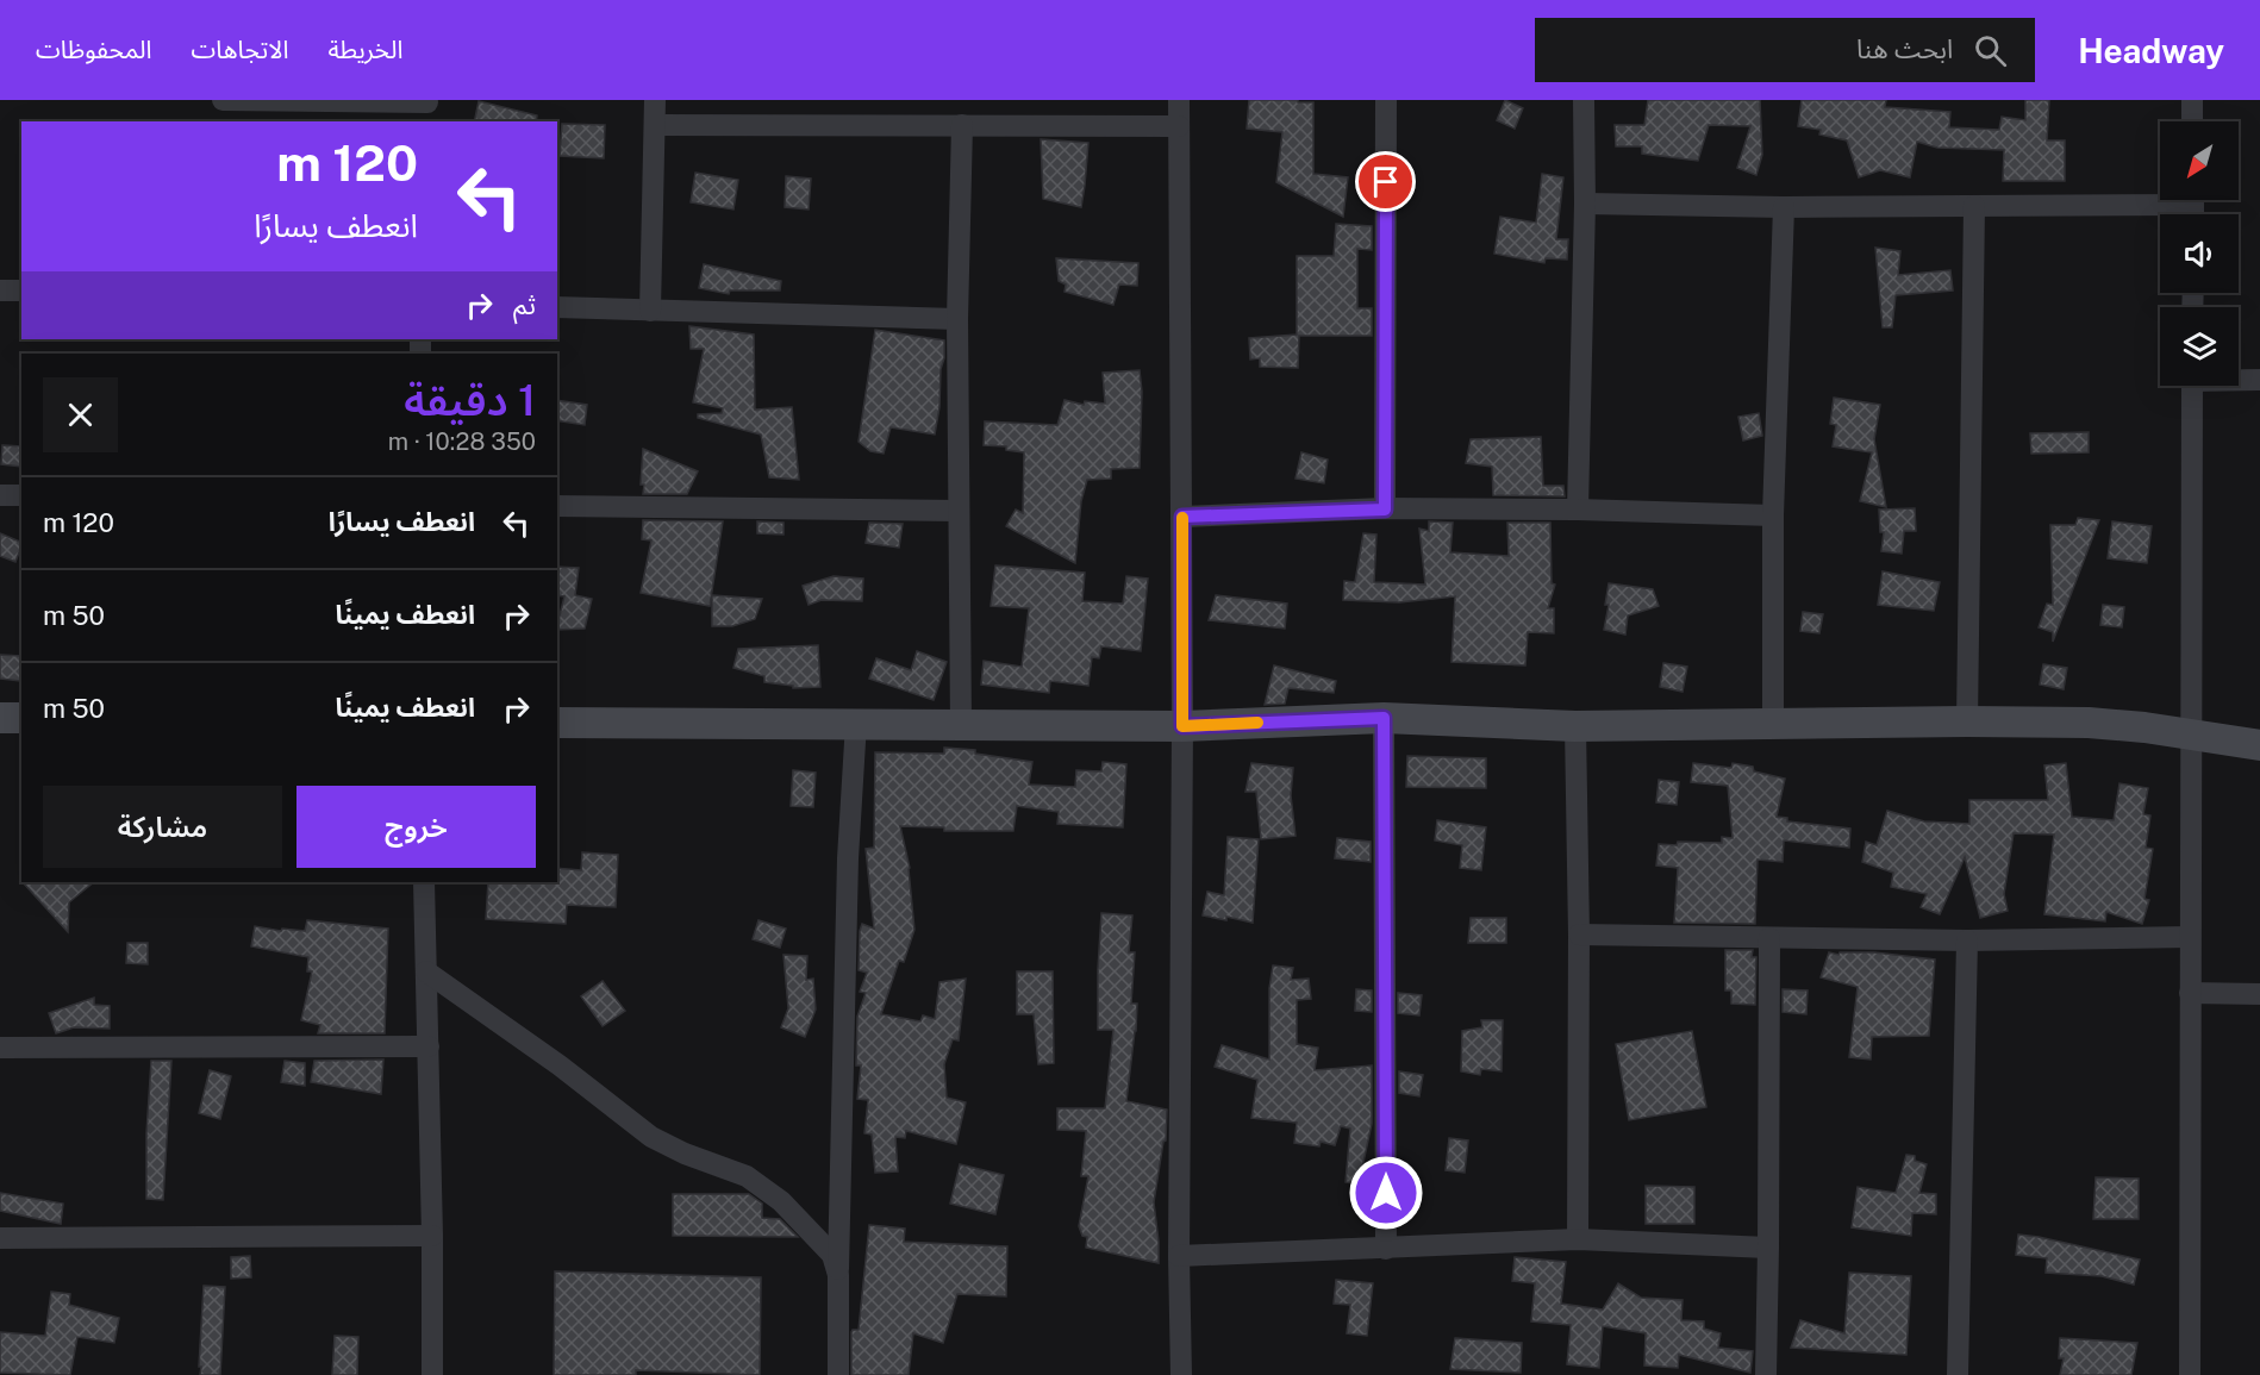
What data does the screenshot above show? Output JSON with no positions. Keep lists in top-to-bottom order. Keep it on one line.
{"north":"bottom left","page":{"header":"Headway","search":"ابحث هنا","nav":["الخريطة","الاتجاهات","المحفوظات"],"turn":["120 m","انعطف يسارًا"],"then":"ثم","heading":["1 دقيقة","350 m · 10:28"],"list":[{"name":"انعطف يسارًا","value":"120 m"},{"name":"انعطف يمينًا","value":"50 m"},{"name":"انعطف يمينًا","value":"50 m"}],"buttons":["خروج","مشاركة"]}}
